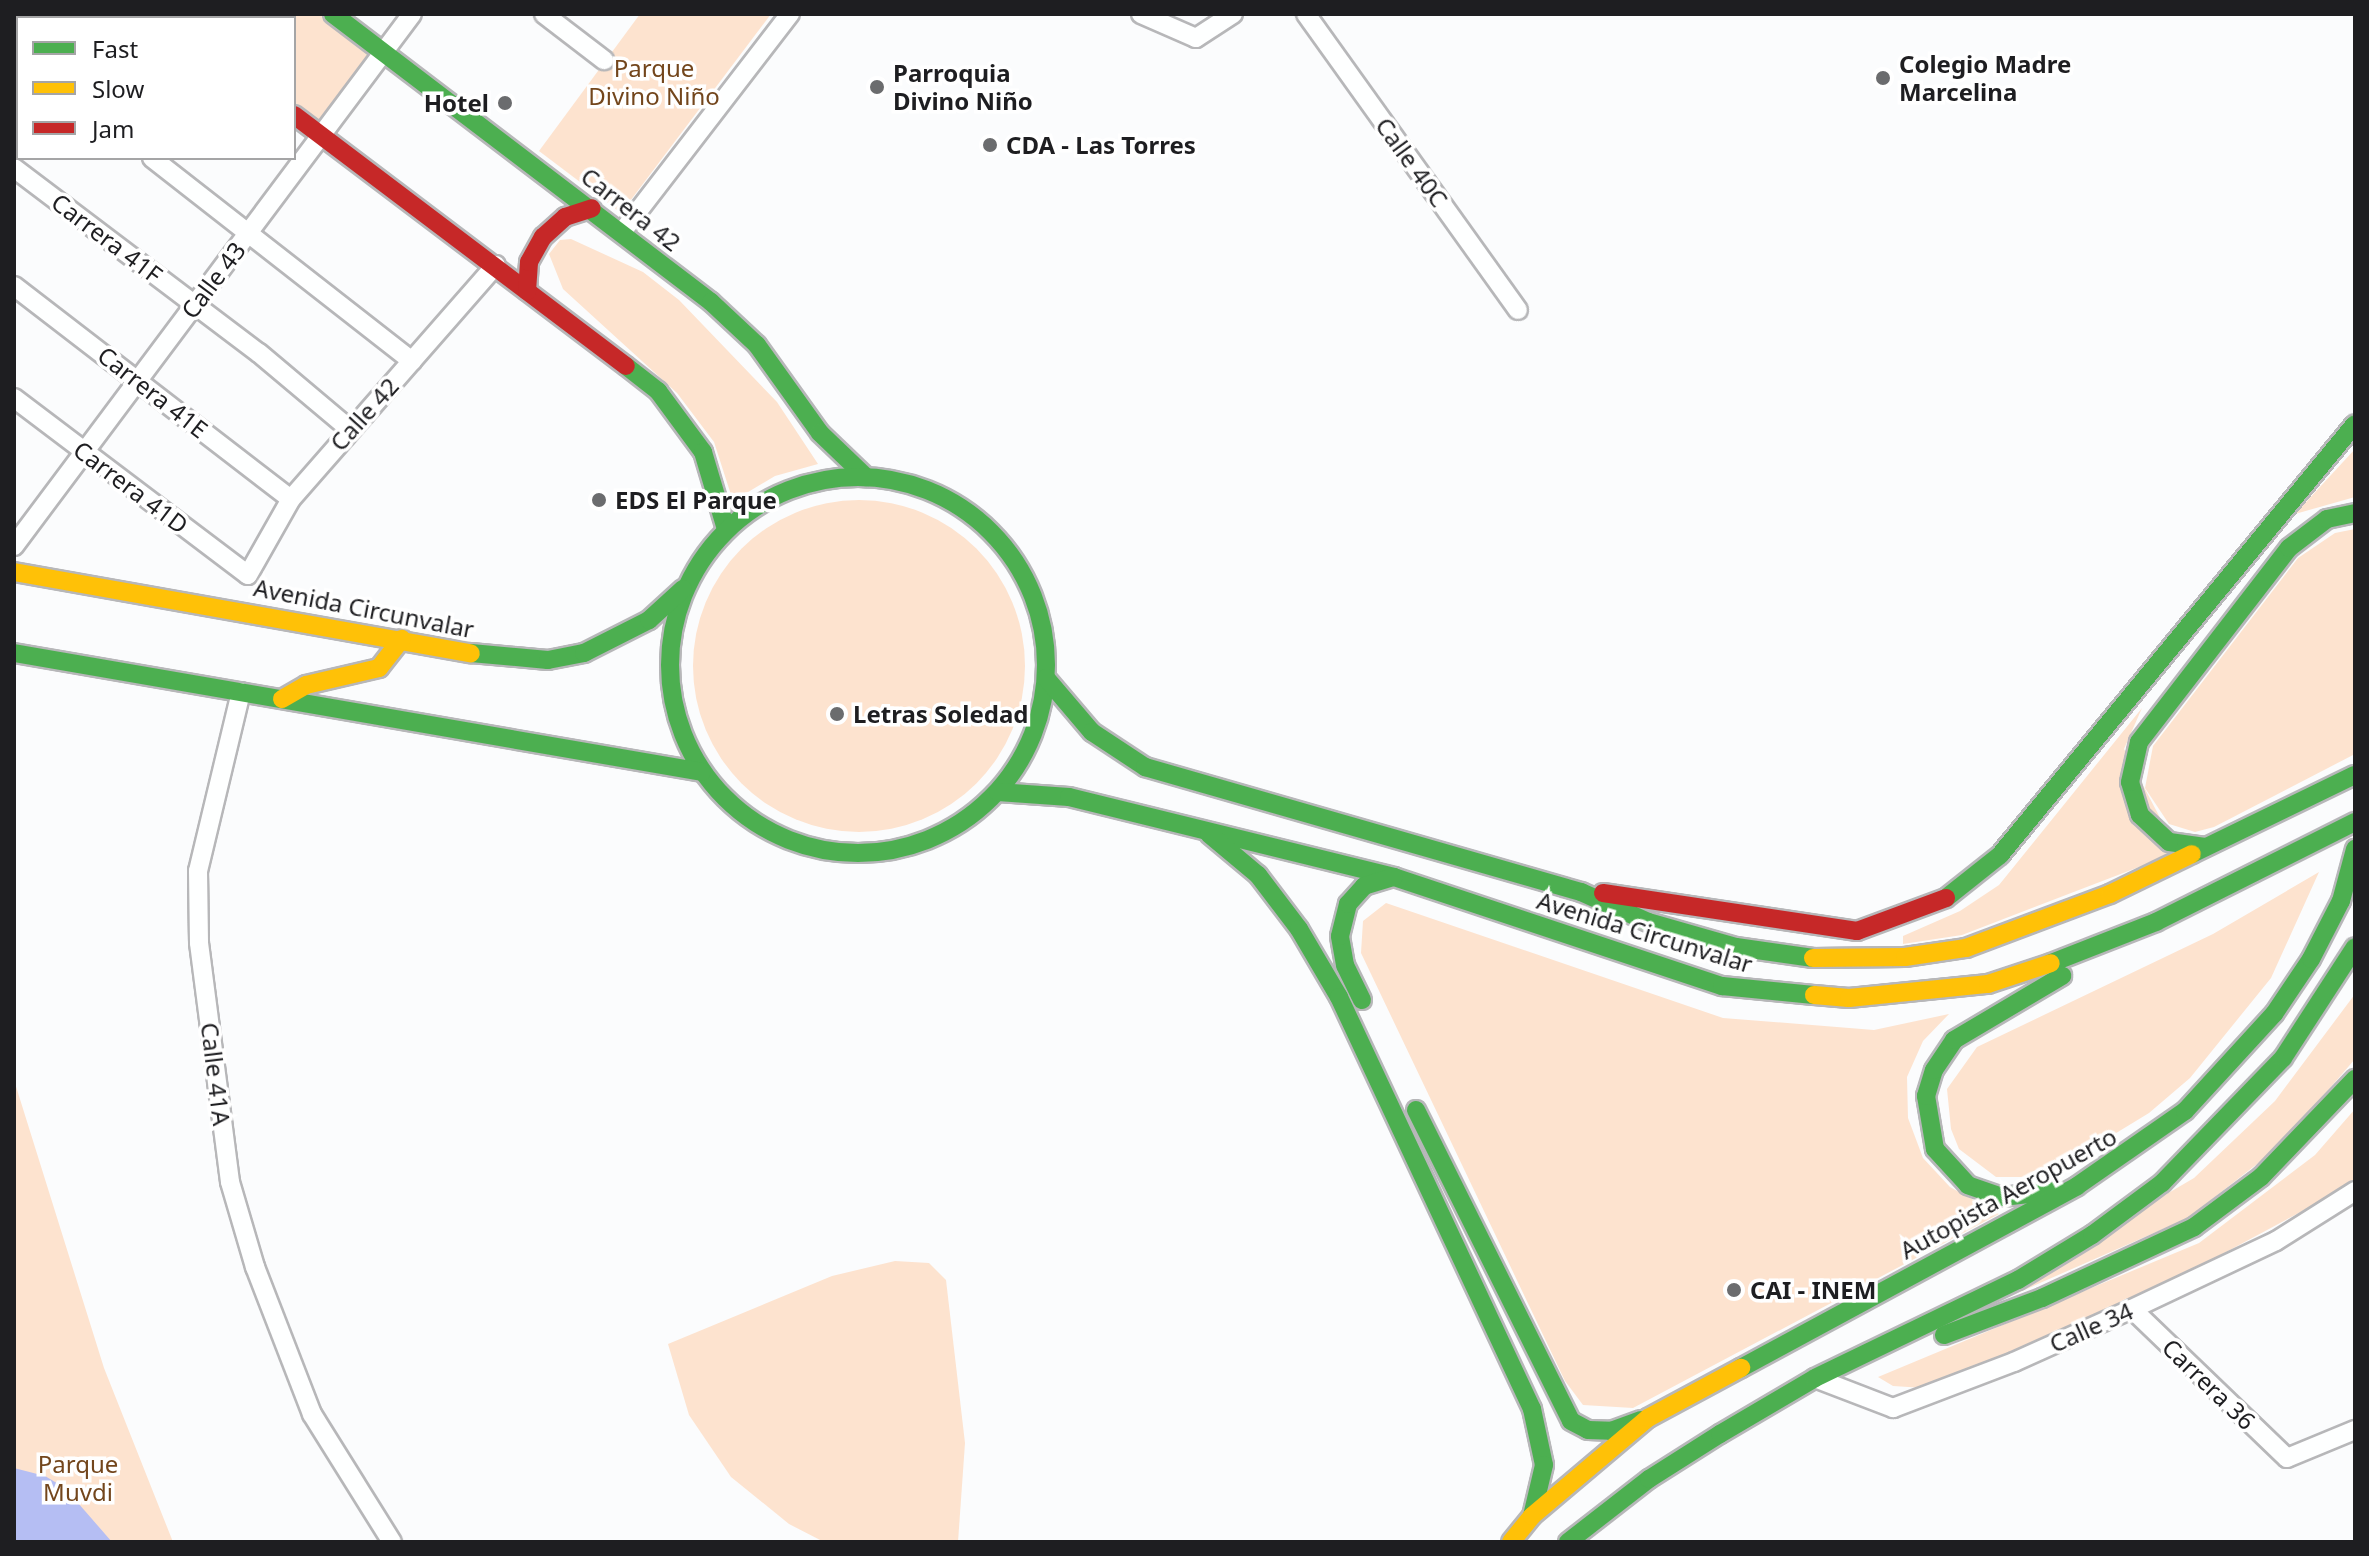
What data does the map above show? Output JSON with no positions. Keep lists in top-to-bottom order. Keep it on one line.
{"streets":{"main road":["Carrera 42","Avenida Circunvalar","Autopista Aeropuerto"],"street":["Calle 40C","Carrera 41F","Calle 43","Carrera 41E","Calle 42","Carrera 41D","Calle 41A","Calle 34","Carrera 36"]},"crossings":[["Carrera 42","Calle 43"],["Carrera 41F","Calle 43"],["Carrera 41F","Calle 42"],["Calle 43","Carrera 41E"],["Calle 43","Carrera 41D"],["Carrera 41E","Calle 42"],["Calle 42","Carrera 41D"],["Calle 34","Carrera 36"]],"parks":["Parque Divino Niño","Parque Muvdi"],"places":["Colegio Madre Marcelina","Parroquia Divino Niño","Hotel","CDA - Las Torres","EDS El Parque","Letras Soledad","CAI - INEM"],"legend":["Fast","Slow","Jam"]}
